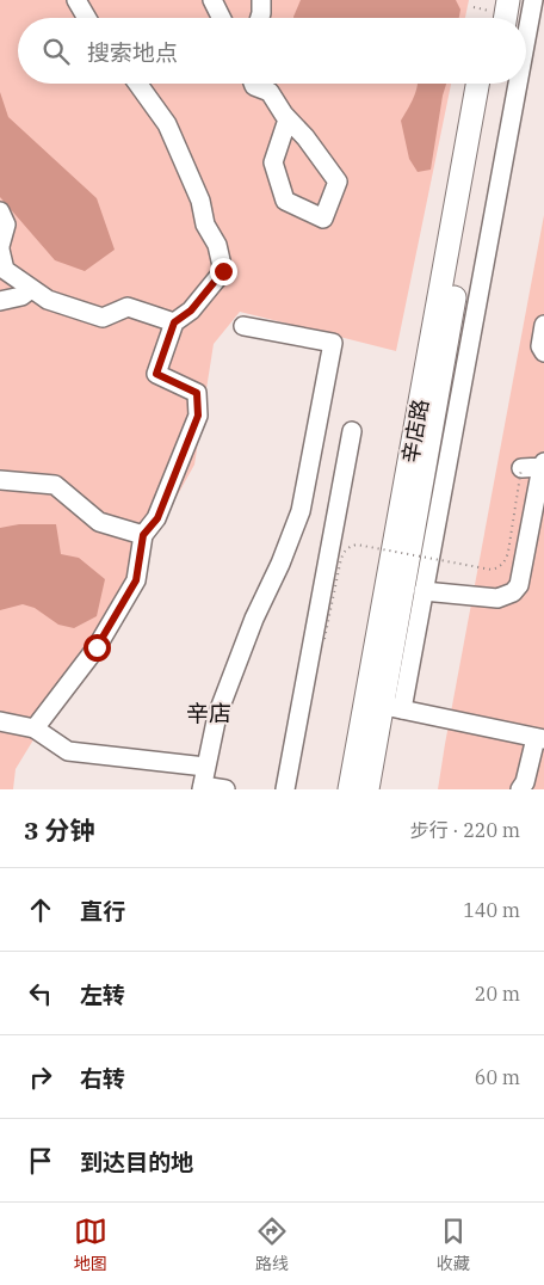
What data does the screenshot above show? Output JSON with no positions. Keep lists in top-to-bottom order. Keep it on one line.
{"streets":{"main road":["辛店路"]},"districts":["辛店"],"page":{"search":"搜索地点","heading":["3 分钟","步行 · 220 m"],"list":[["直行","140 m"],["左转","20 m"],["右转","60 m"],"到达目的地"],"nav":["地图","路线","收藏"]}}
